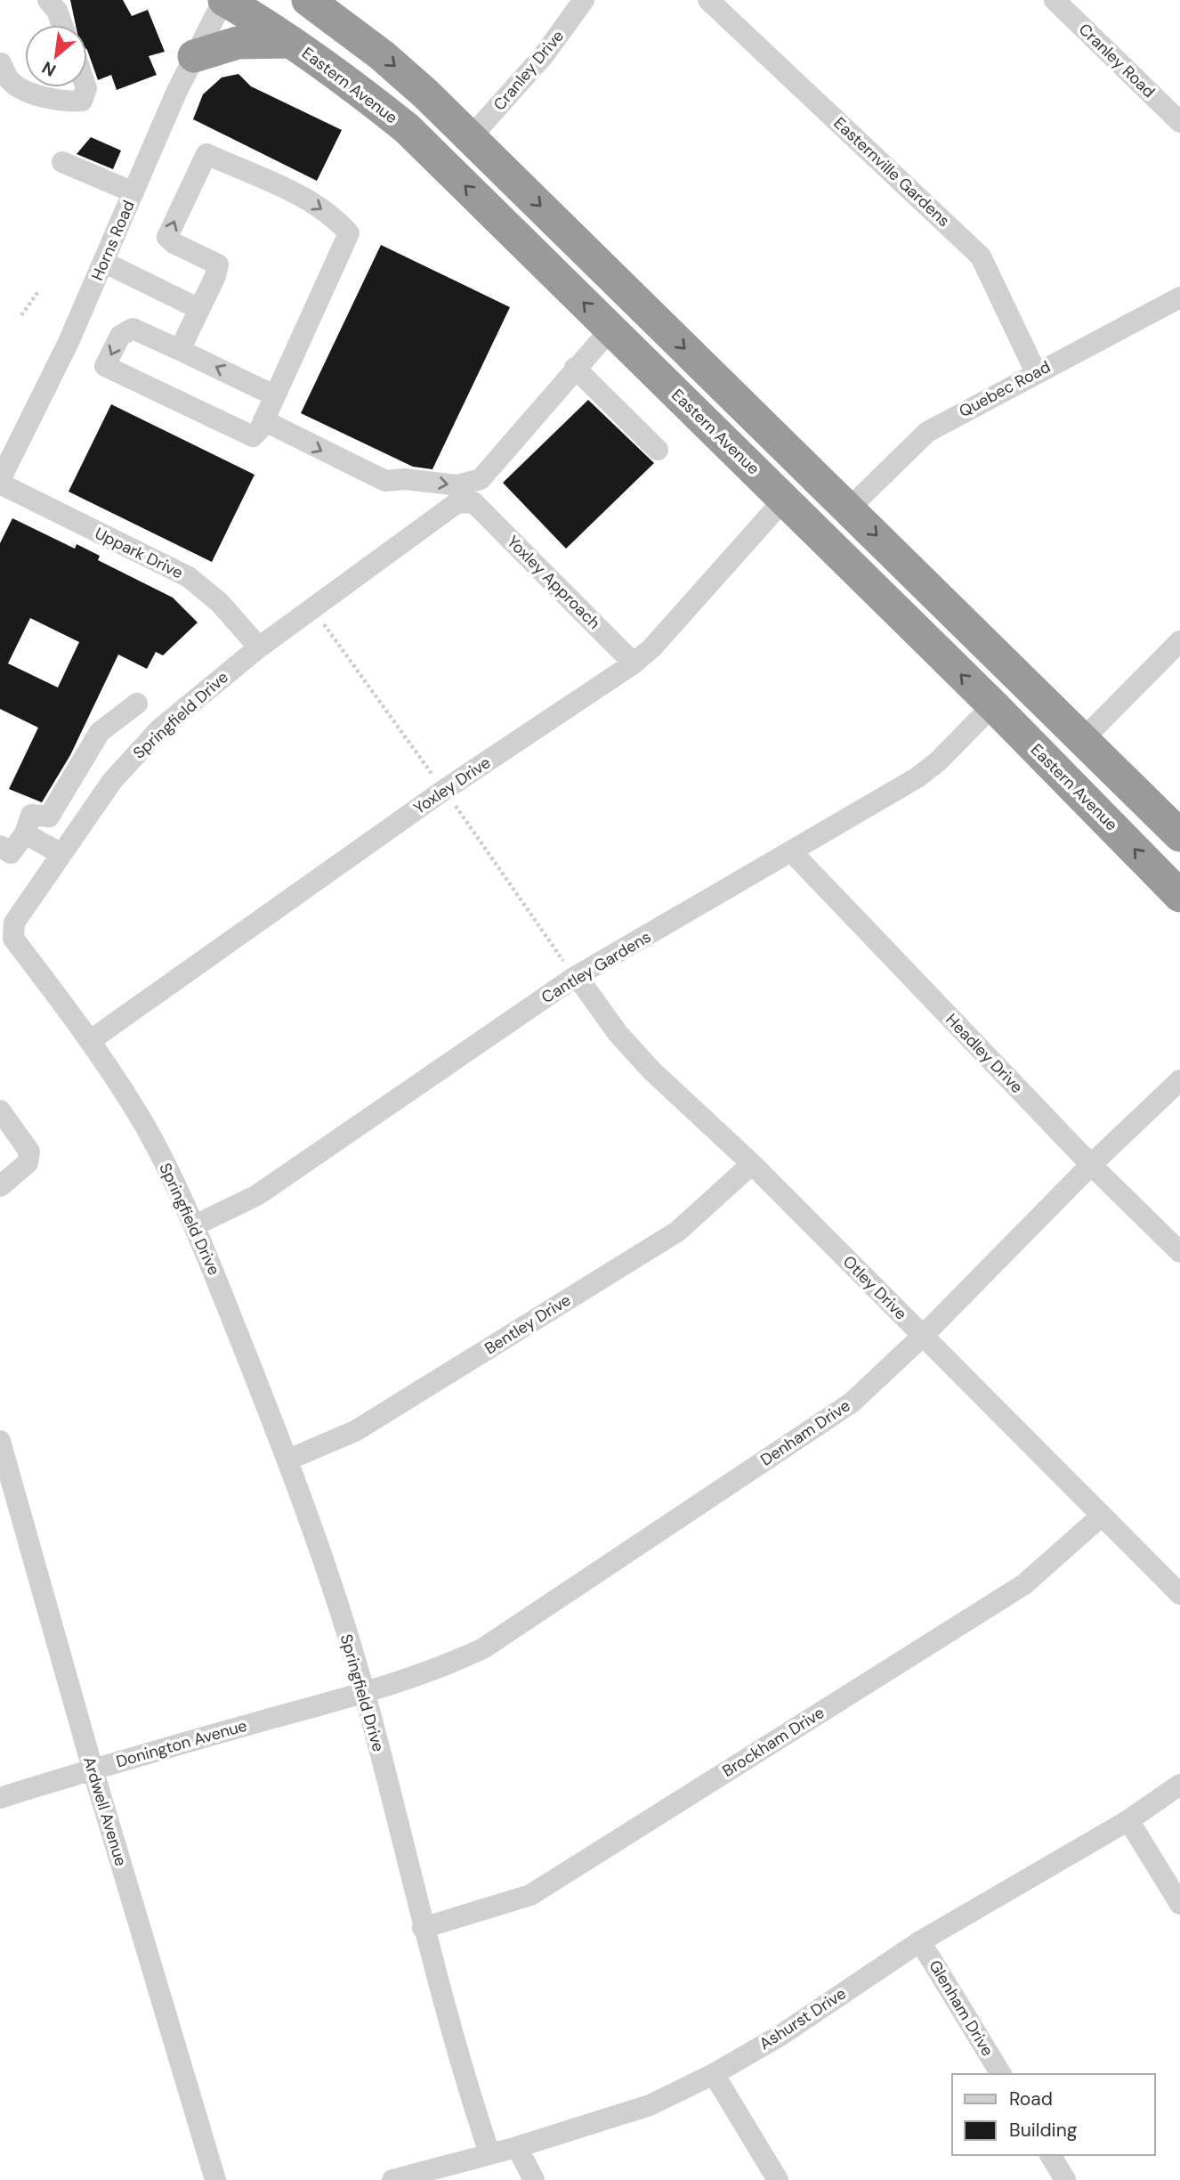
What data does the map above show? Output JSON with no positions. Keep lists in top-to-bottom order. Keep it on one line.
{"streets":{"highway":["Eastern Avenue"],"street":["Cranley Road","Cranley Drive","Easternville Gardens","Horns Road","Quebec Road","Uppark Drive","Yoxley Approach","Springfield Drive","Yoxley Drive","Cantley Gardens","Headley Drive","Otley Drive","Bentley Drive","Denham Drive","Brockham Drive","Donington Avenue","Ardwell Avenue","Glenham Drive","Ashurst Drive"]},"crossings":[["Eastern Avenue","Horns Road"],["Eastern Avenue","Yoxley Drive"],["Eastern Avenue","Cantley Gardens"],["Easternville Gardens","Quebec Road"],["Horns Road","Uppark Drive"],["Uppark Drive","Springfield Drive"],["Yoxley Approach","Springfield Drive"],["Yoxley Approach","Yoxley Drive"],["Springfield Drive","Yoxley Drive"],["Springfield Drive","Cantley Gardens"],["Springfield Drive","Bentley Drive"],["Springfield Drive","Denham Drive"],["Springfield Drive","Brockham Drive"],["Springfield Drive","Donington Avenue"],["Springfield Drive","Ashurst Drive"],["Cantley Gardens","Headley Drive"],["Cantley Gardens","Otley Drive"],["Headley Drive","Denham Drive"],["Otley Drive","Bentley Drive"],["Otley Drive","Denham Drive"],["Otley Drive","Brockham Drive"],["Denham Drive","Donington Avenue"],["Donington Avenue","Ardwell Avenue"],["Glenham Drive","Ashurst Drive"]],"legend":["Road","Building"],"north":"bottom left"}
